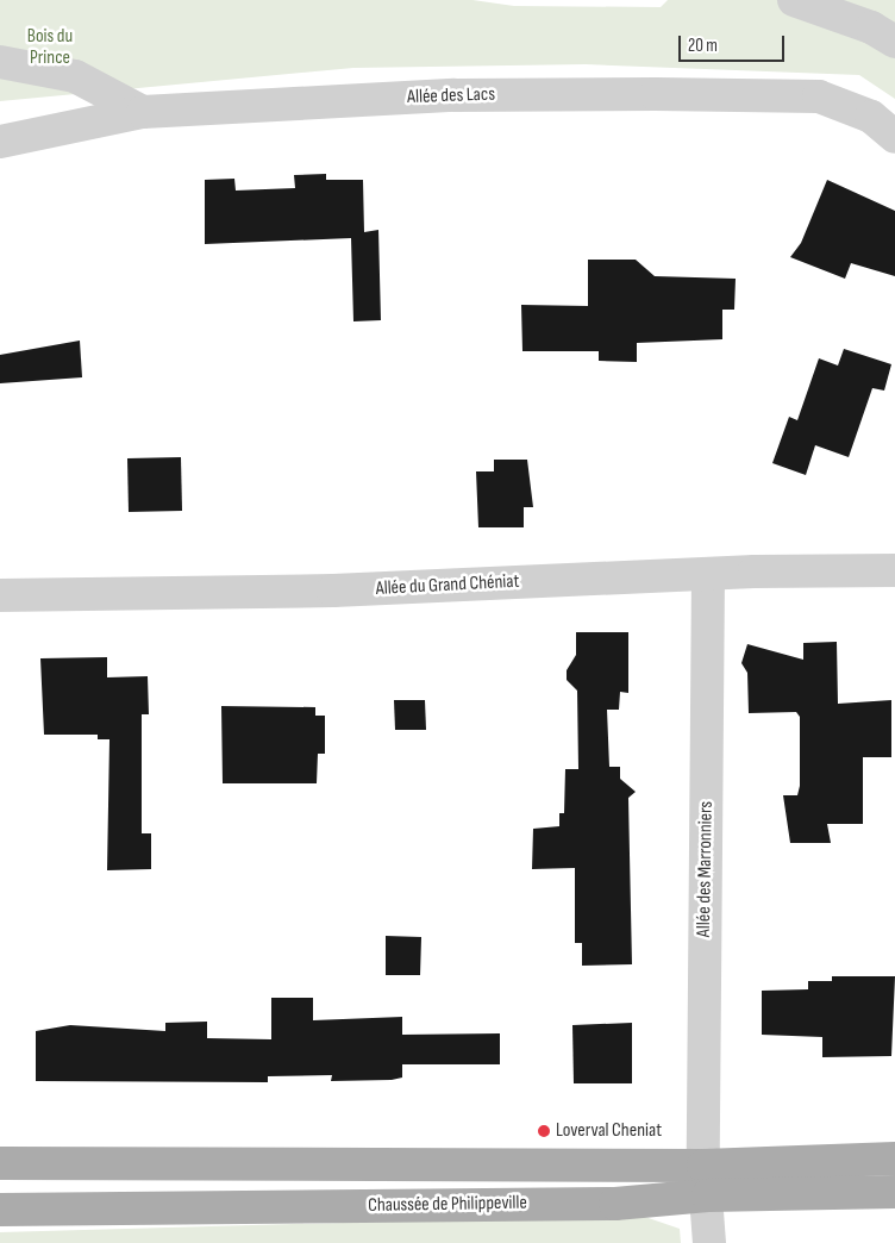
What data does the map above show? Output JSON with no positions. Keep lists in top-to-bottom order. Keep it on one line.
{"streets":{"main road":["Chaussée de Philippeville"],"street":["Allée des Lacs","Allée du Grand Chéniat","Allée des Marronniers"]},"crossings":[["Allée du Grand Chéniat","Allée des Marronniers"],["Allée des Marronniers","Chaussée de Philippeville"]],"parks":["Bois du Prince"],"places":["Loverval Cheniat"],"scale_bar":"20 m"}
